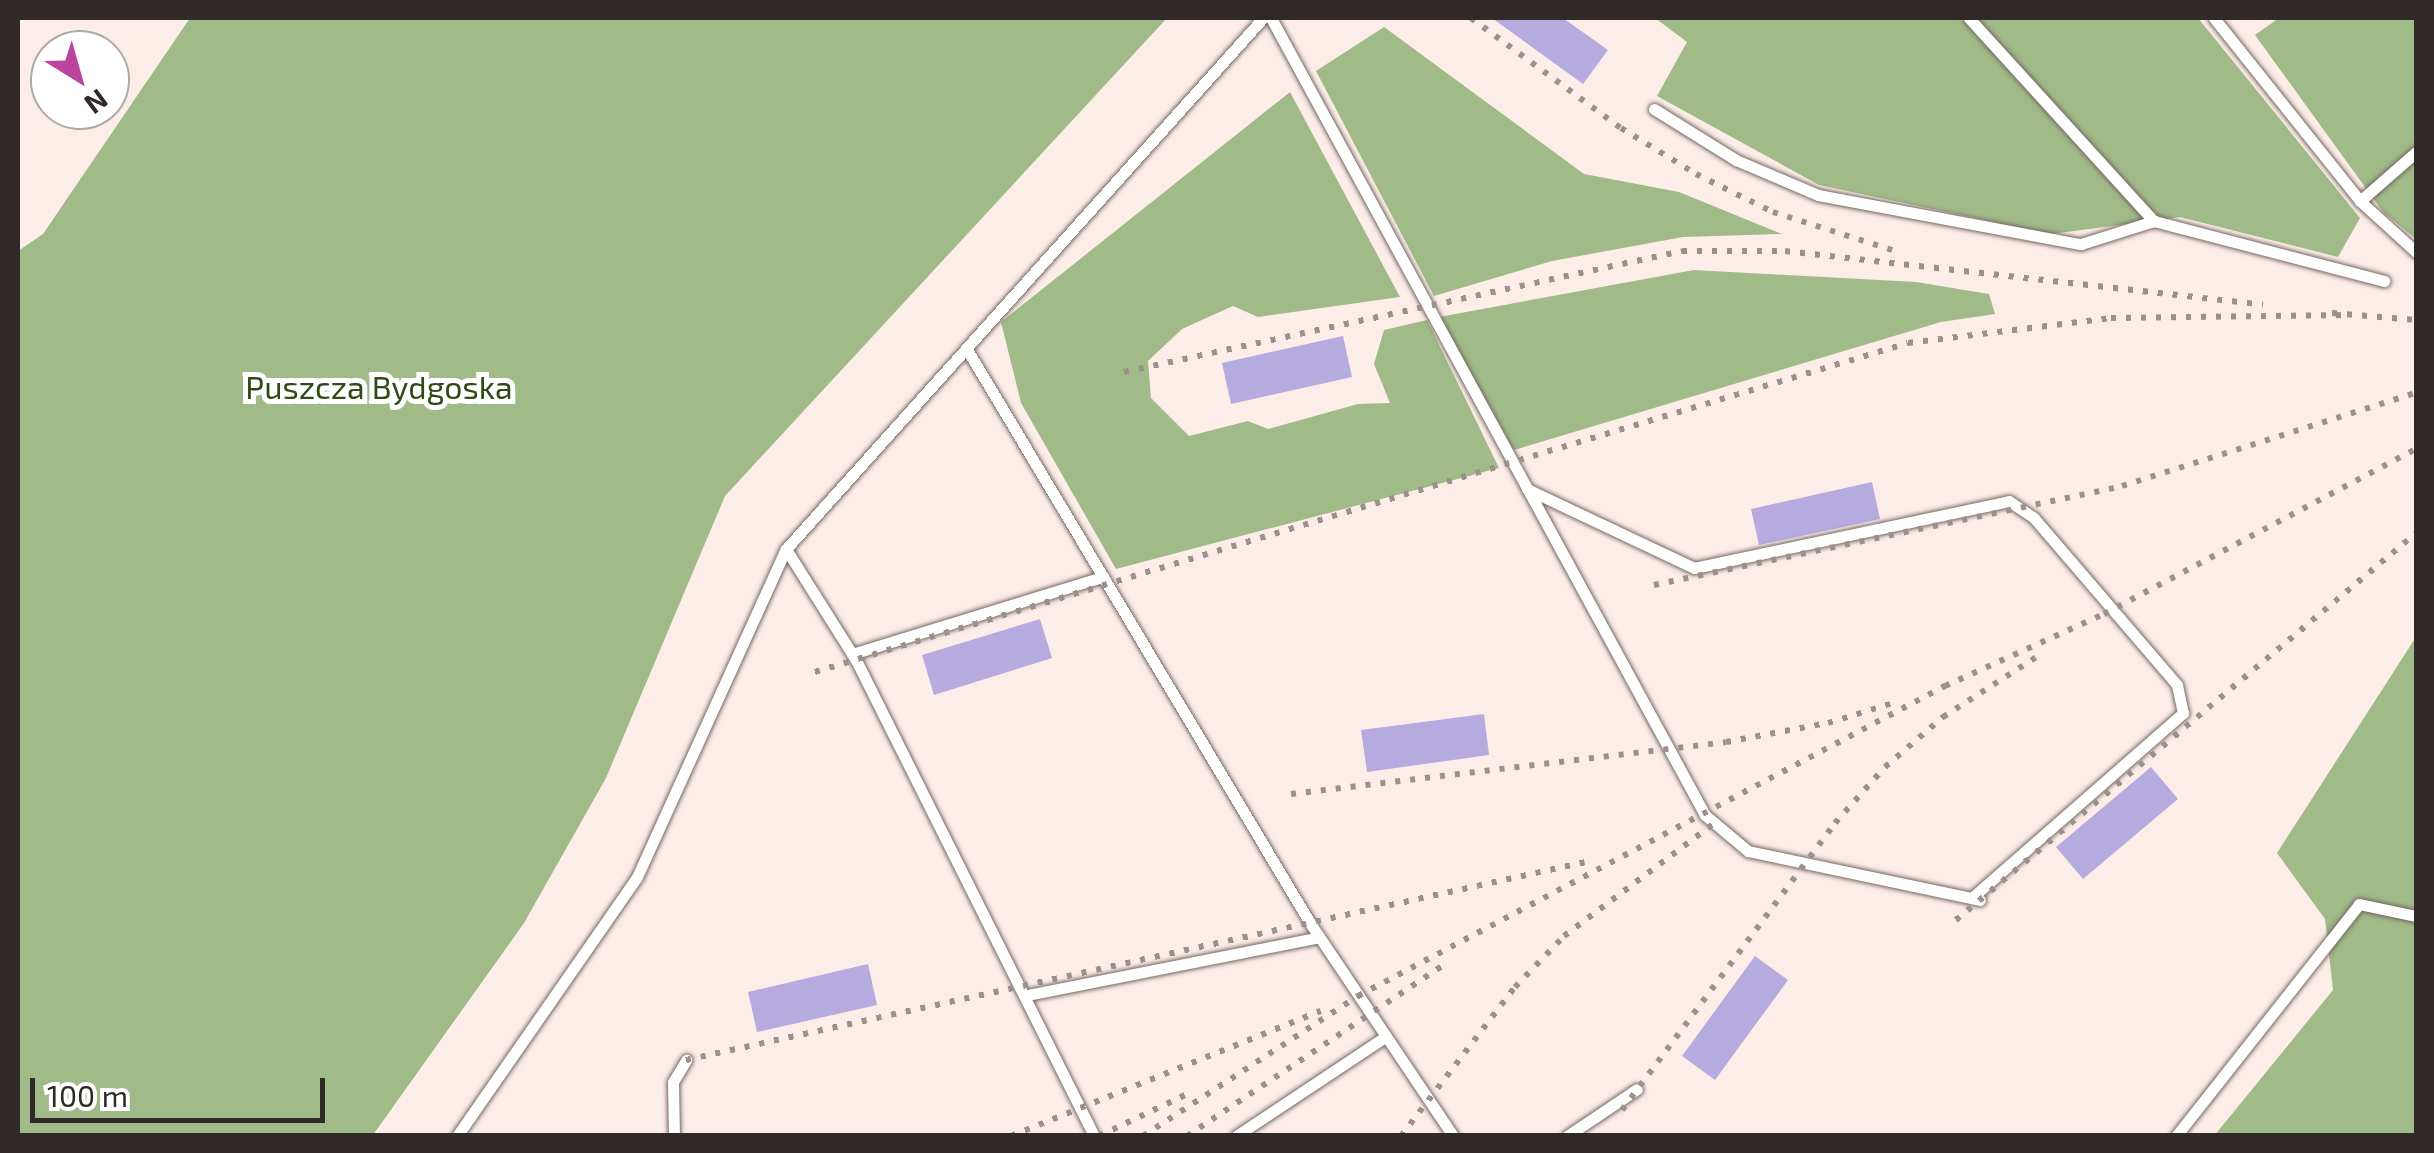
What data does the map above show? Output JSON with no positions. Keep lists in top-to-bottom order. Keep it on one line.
{"parks":["Puszcza Bydgoska"],"scale_bar":"100 m","north":"bottom right"}
